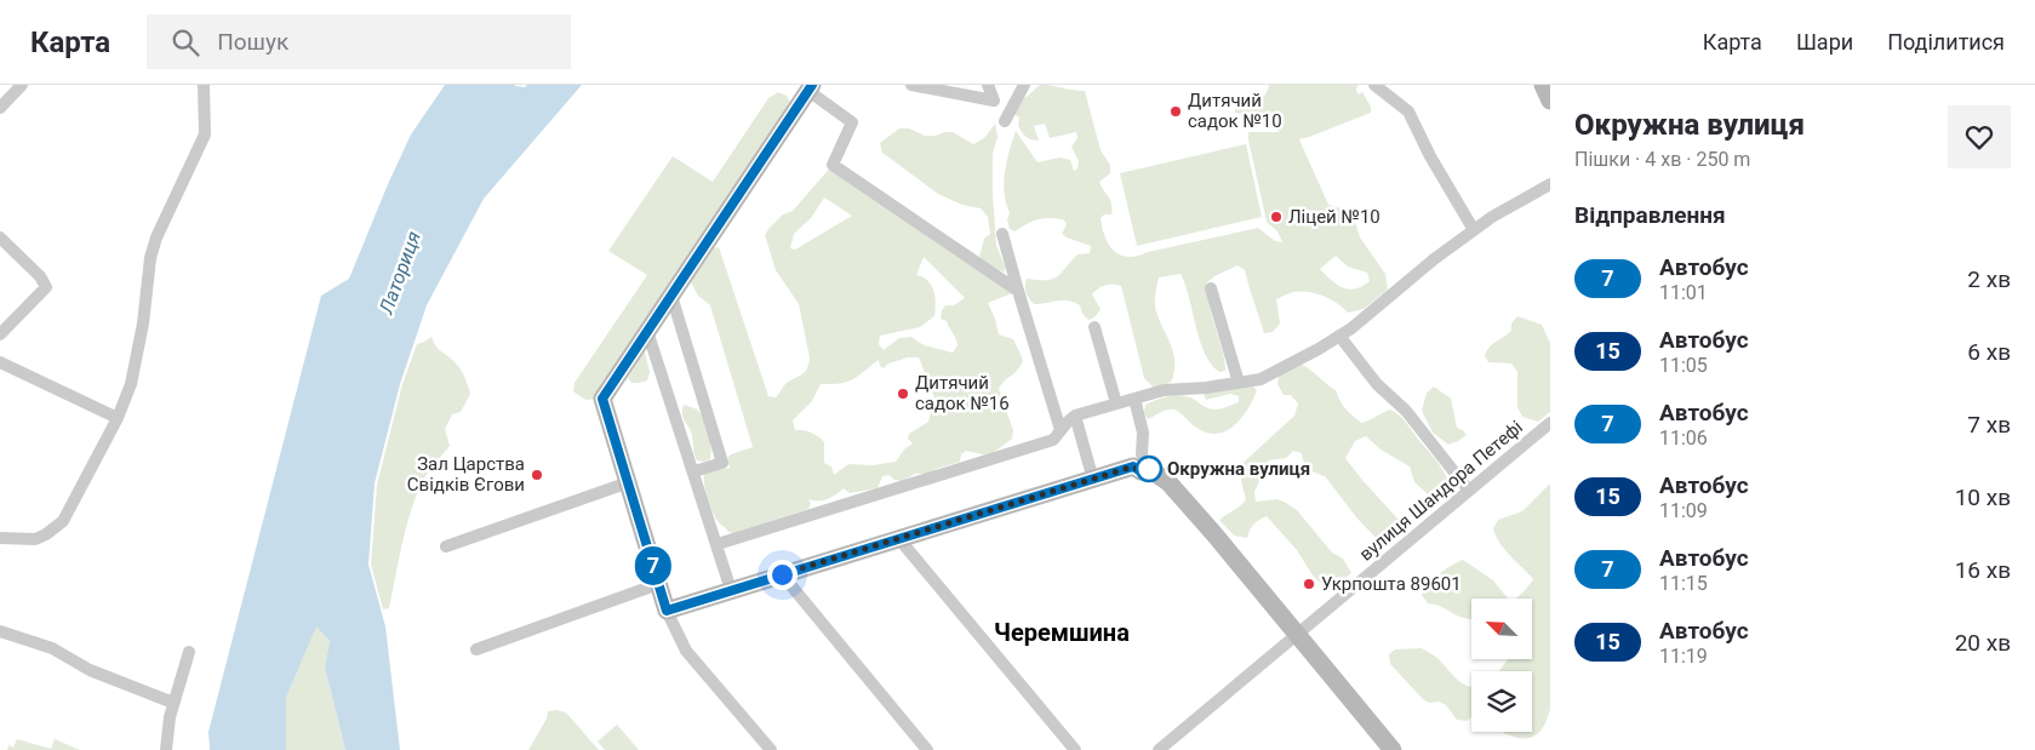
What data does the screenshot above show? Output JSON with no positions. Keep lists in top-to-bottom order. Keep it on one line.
{"streets":{"street":["вулиця Шандора Петефі"]},"districts":["Черемшина"],"water":["Латориця"],"places":["Дитячий садок №10","Ліцей №10","Дитячий садок №16","Окружна вулиця","Зал Царства Свідків Єгови","Укрпошта 89601"],"lines":["bus line 7"],"north":"top left","page":{"header":"Карта","search":"Пошук","nav":["Карта","Шари","Поділитися"],"on_map":"7","heading":[["Окружна вулиця","Пішки · 4 хв · 250 m"],"Відправлення"],"list":[{"mark":"7","name":"Автобус","note":"11:01","value":"2 хв"},{"mark":"15","name":"Автобус","note":"11:05","value":"6 хв"},{"mark":"7","name":"Автобус","note":"11:06","value":"7 хв"},{"mark":"15","name":"Автобус","note":"11:09","value":"10 хв"},{"mark":"7","name":"Автобус","note":"11:15","value":"16 хв"},{"mark":"15","name":"Автобус","note":"11:19","value":"20 хв"}]}}
